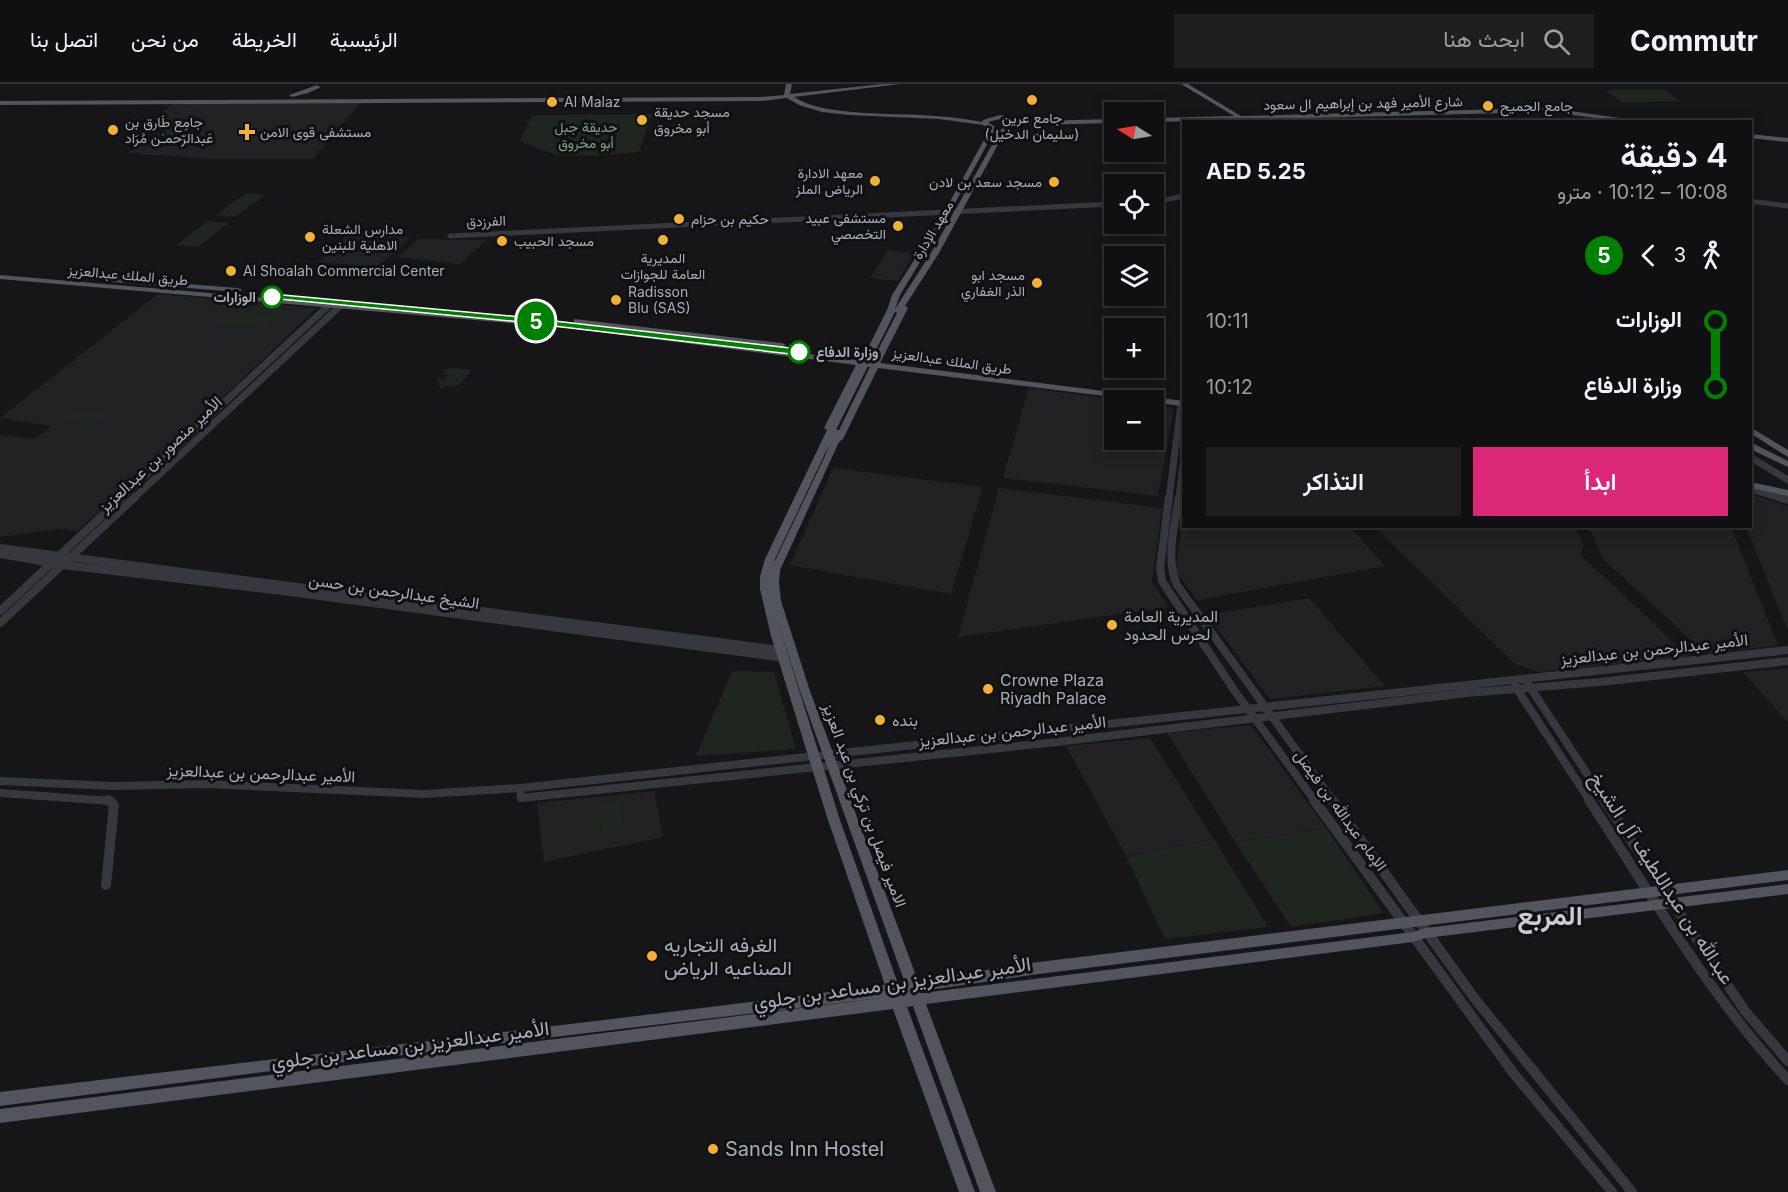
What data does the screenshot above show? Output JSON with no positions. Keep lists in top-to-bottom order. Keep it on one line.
{"streets":{"main road":["شارع الأمير فهد بن إبراهيم ال سعود","معهد الإدارة","طريق الملك عبدالعزيز","الامير فيصل بن تركي بن عبد العزيز","الأمير عبدالعزيز بن مساعد بن جلوي"],"street":["الفرزدق","الأمير منصور بن عبدالعزيز","الشيخ عبدالرحمن بن حسن","الأمير عبدالرحمن بن عبدالعزيز","الإمام عبدالله بن فيصل","عبدالله بن عبداللطيف آل الشيخ"]},"crossings":[["الفرزدق","معهد الإدارة"],["معهد الإدارة","الامير فيصل بن تركي بن عبد العزيز"],["طريق الملك عبدالعزيز","الأمير منصور بن عبدالعزيز"],["الأمير منصور بن عبدالعزيز","الشيخ عبدالرحمن بن حسن"],["الشيخ عبدالرحمن بن حسن","الامير فيصل بن تركي بن عبد العزيز"],["الأمير عبدالرحمن بن عبدالعزيز","الامير فيصل بن تركي بن عبد العزيز"],["الأمير عبدالرحمن بن عبدالعزيز","الإمام عبدالله بن فيصل"],["الأمير عبدالرحمن بن عبدالعزيز","عبدالله بن عبداللطيف آل الشيخ"],["الامير فيصل بن تركي بن عبد العزيز","الأمير عبدالعزيز بن مساعد بن جلوي"],["الإمام عبدالله بن فيصل","الأمير عبدالعزيز بن مساعد بن جلوي"],["عبدالله بن عبداللطيف آل الشيخ","الأمير عبدالعزيز بن مساعد بن جلوي"]],"districts":["المربع"],"parks":["حديقة جبل أبو مخروق"],"places":{"other":["جامع عرين (سليمان الدخيل)","Al Malaz","جامع الجميح","مسجد حديقة أبو مخروق","جامِع طَارق بن عَبدالرّحمـٰن مُرَاد","معهد الادارة الرياض الملز","مسجد سعد بن لادن","حكيم بن حزام","مستشفى عبيد التخصصي","مدارس الشعلة الاهلية للبنين","المديرية العامة للجوازات","مسجد الحبيب","Al Shoalah Commercial Center","مسجد ابو الذر الغفاري","الوزارات","Radisson Blu (SAS)","وزارة الدفاع","المديرية العامة لحرس الحدود","Crowne Plaza Riyadh Palace","بنده","الغرفه التجاريه الصناعيه الرياض","Sands Inn Hostel"],"health":["مستشفى قوى الامن"]},"lines":["metro line 5"],"north":"left","page":{"header":"Commutr","search":"ابحث هنا","nav":["الرئيسية","الخريطة","من نحن","اتصل بنا"],"on_map":"5","map_buttons":["+","−"],"heading":["4 دقيقة","10:08 – 10:12 · مترو","AED 5.25"],"legs":["3","5"],"list":[{"name":"الوزارات","value":"10:11"},{"name":"وزارة الدفاع","value":"10:12"}],"buttons":["ابدأ","التذاكر"]}}
